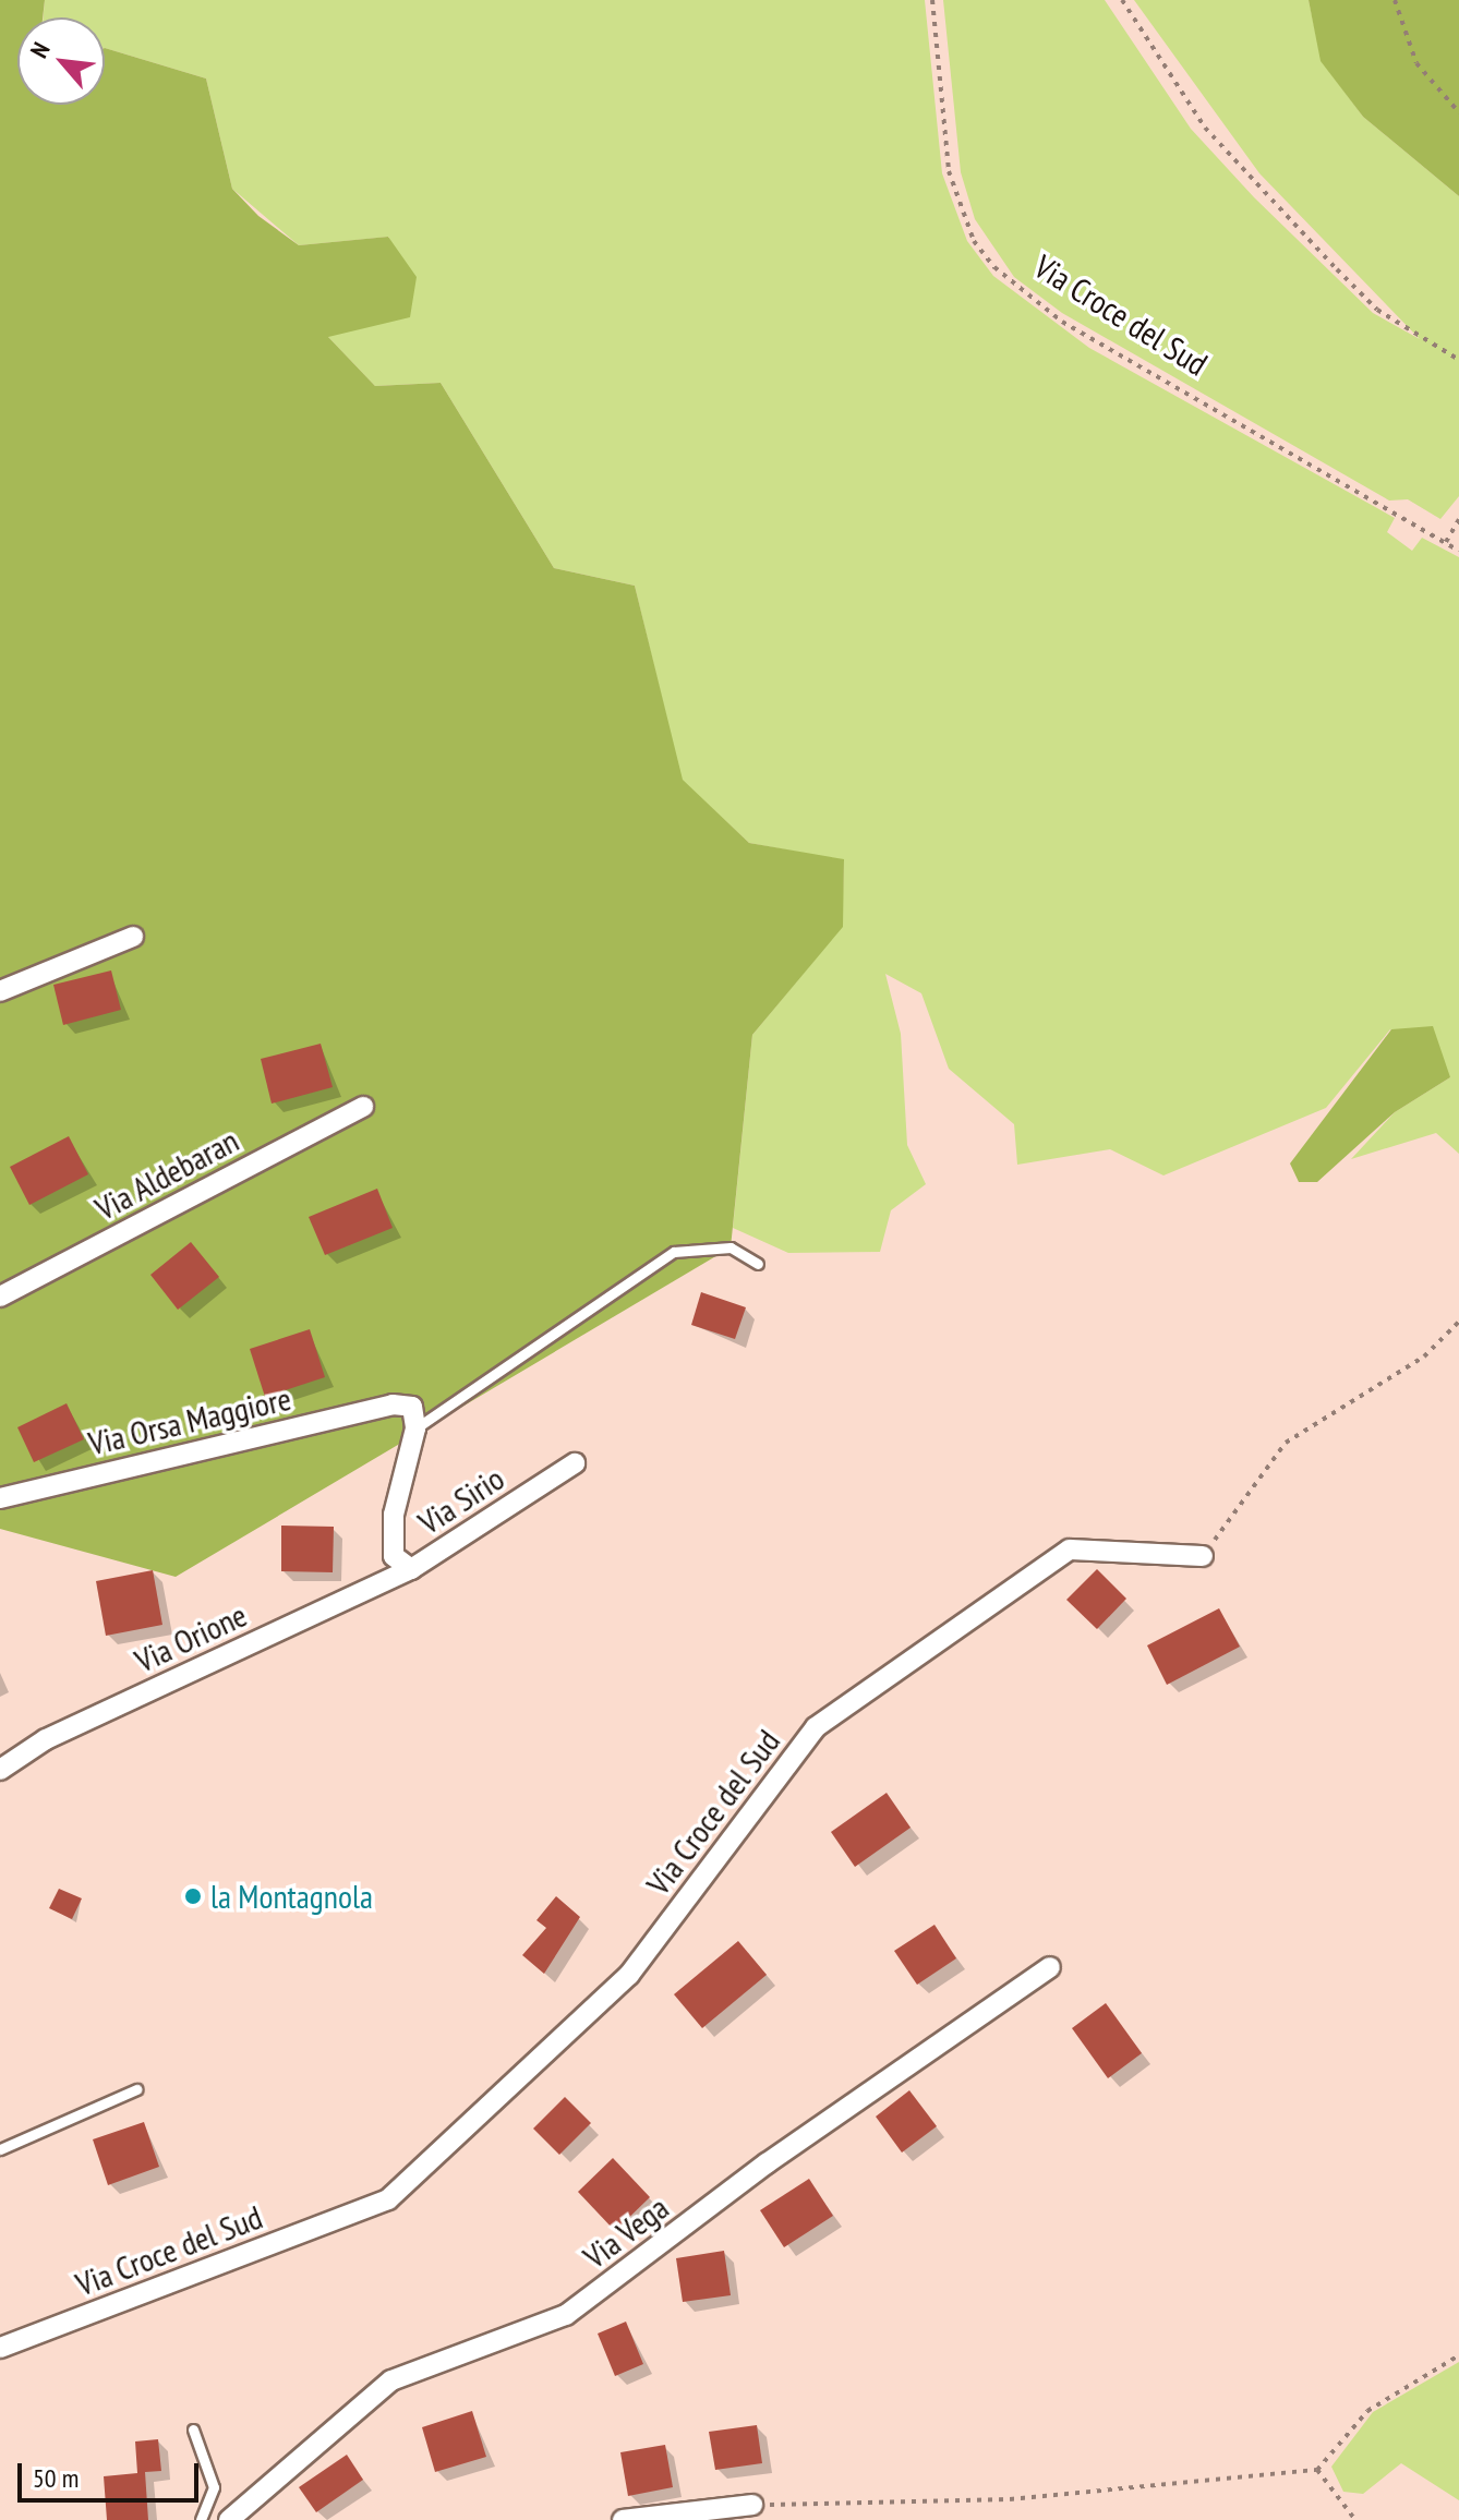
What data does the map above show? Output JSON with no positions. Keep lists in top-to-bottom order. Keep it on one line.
{"streets":{"street":["Via Croce del Sud","Via Aldebaran","Via Orsa Maggiore","Via Sirio","Via Orione","Via Vega"]},"crossings":[["Via Orsa Maggiore","Via Sirio"],["Via Sirio","Via Orione"]],"places":["la Montagnola"],"scale_bar":"50 m","north":"top left"}
